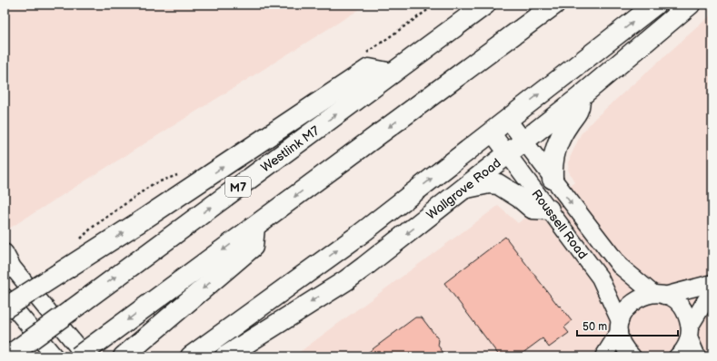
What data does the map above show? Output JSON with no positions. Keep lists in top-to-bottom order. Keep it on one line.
{"streets":{"main road":["Westlink M7","M7","Wallgrove Road"],"street":["Roussell Road"]},"crossings":[["Westlink M7","M7"],["Wallgrove Road","Roussell Road"]],"scale_bar":"50 m"}
